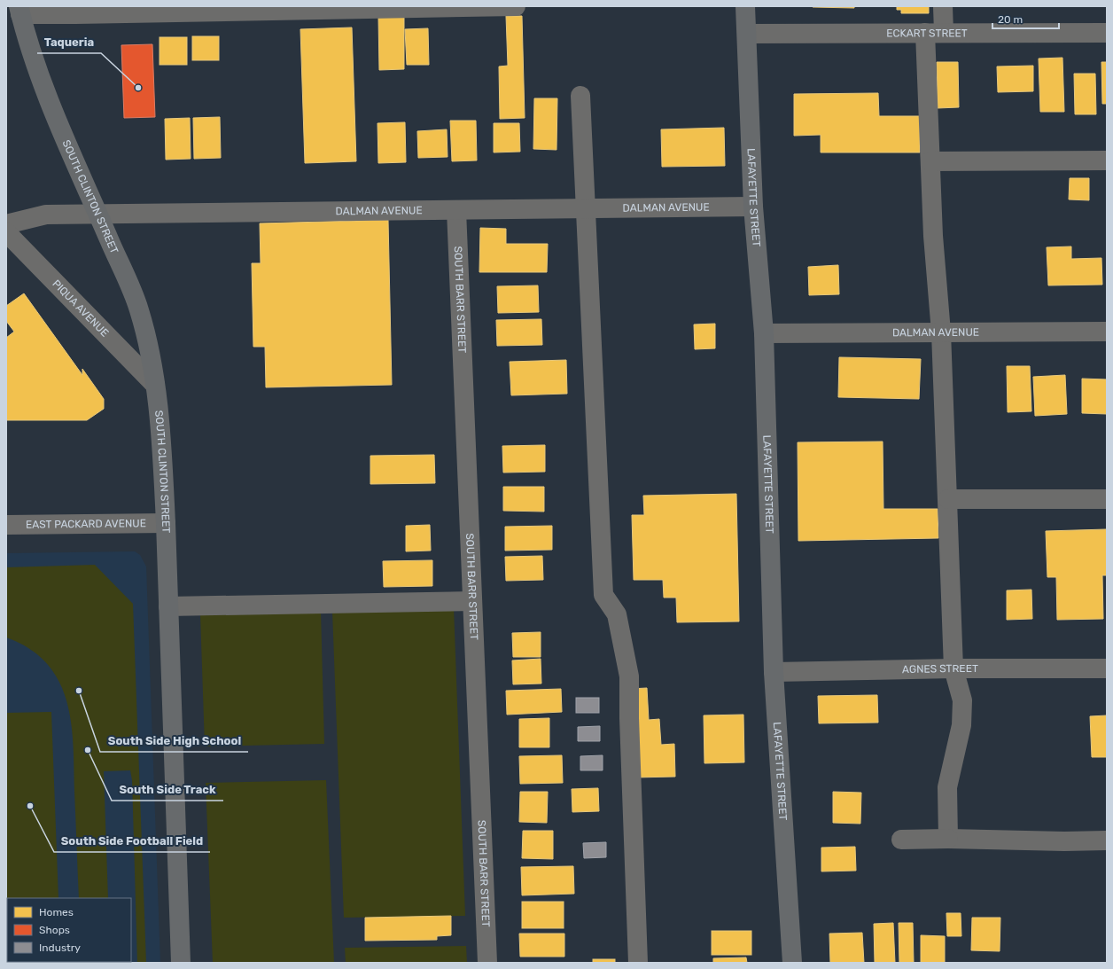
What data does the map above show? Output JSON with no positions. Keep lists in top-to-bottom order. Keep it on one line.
{"streets":{"highway":["SOUTH CLINTON STREET","LAFAYETTE STREET"],"street":["ECKART STREET","DALMAN AVENUE","SOUTH BARR STREET","PIQUA AVENUE","EAST PACKARD AVENUE","AGNES STREET"]},"crossings":[["ECKART STREET","LAFAYETTE STREET"],["SOUTH CLINTON STREET","DALMAN AVENUE"],["SOUTH CLINTON STREET","PIQUA AVENUE"],["SOUTH CLINTON STREET","EAST PACKARD AVENUE"],["LAFAYETTE STREET","DALMAN AVENUE"],["LAFAYETTE STREET","AGNES STREET"],["DALMAN AVENUE","SOUTH BARR STREET"]],"places":["Taqueria","South Side High School","South Side Track","South Side Football Field"],"legend":["Homes","Shops","Industry"],"scale_bar":"20 m"}
